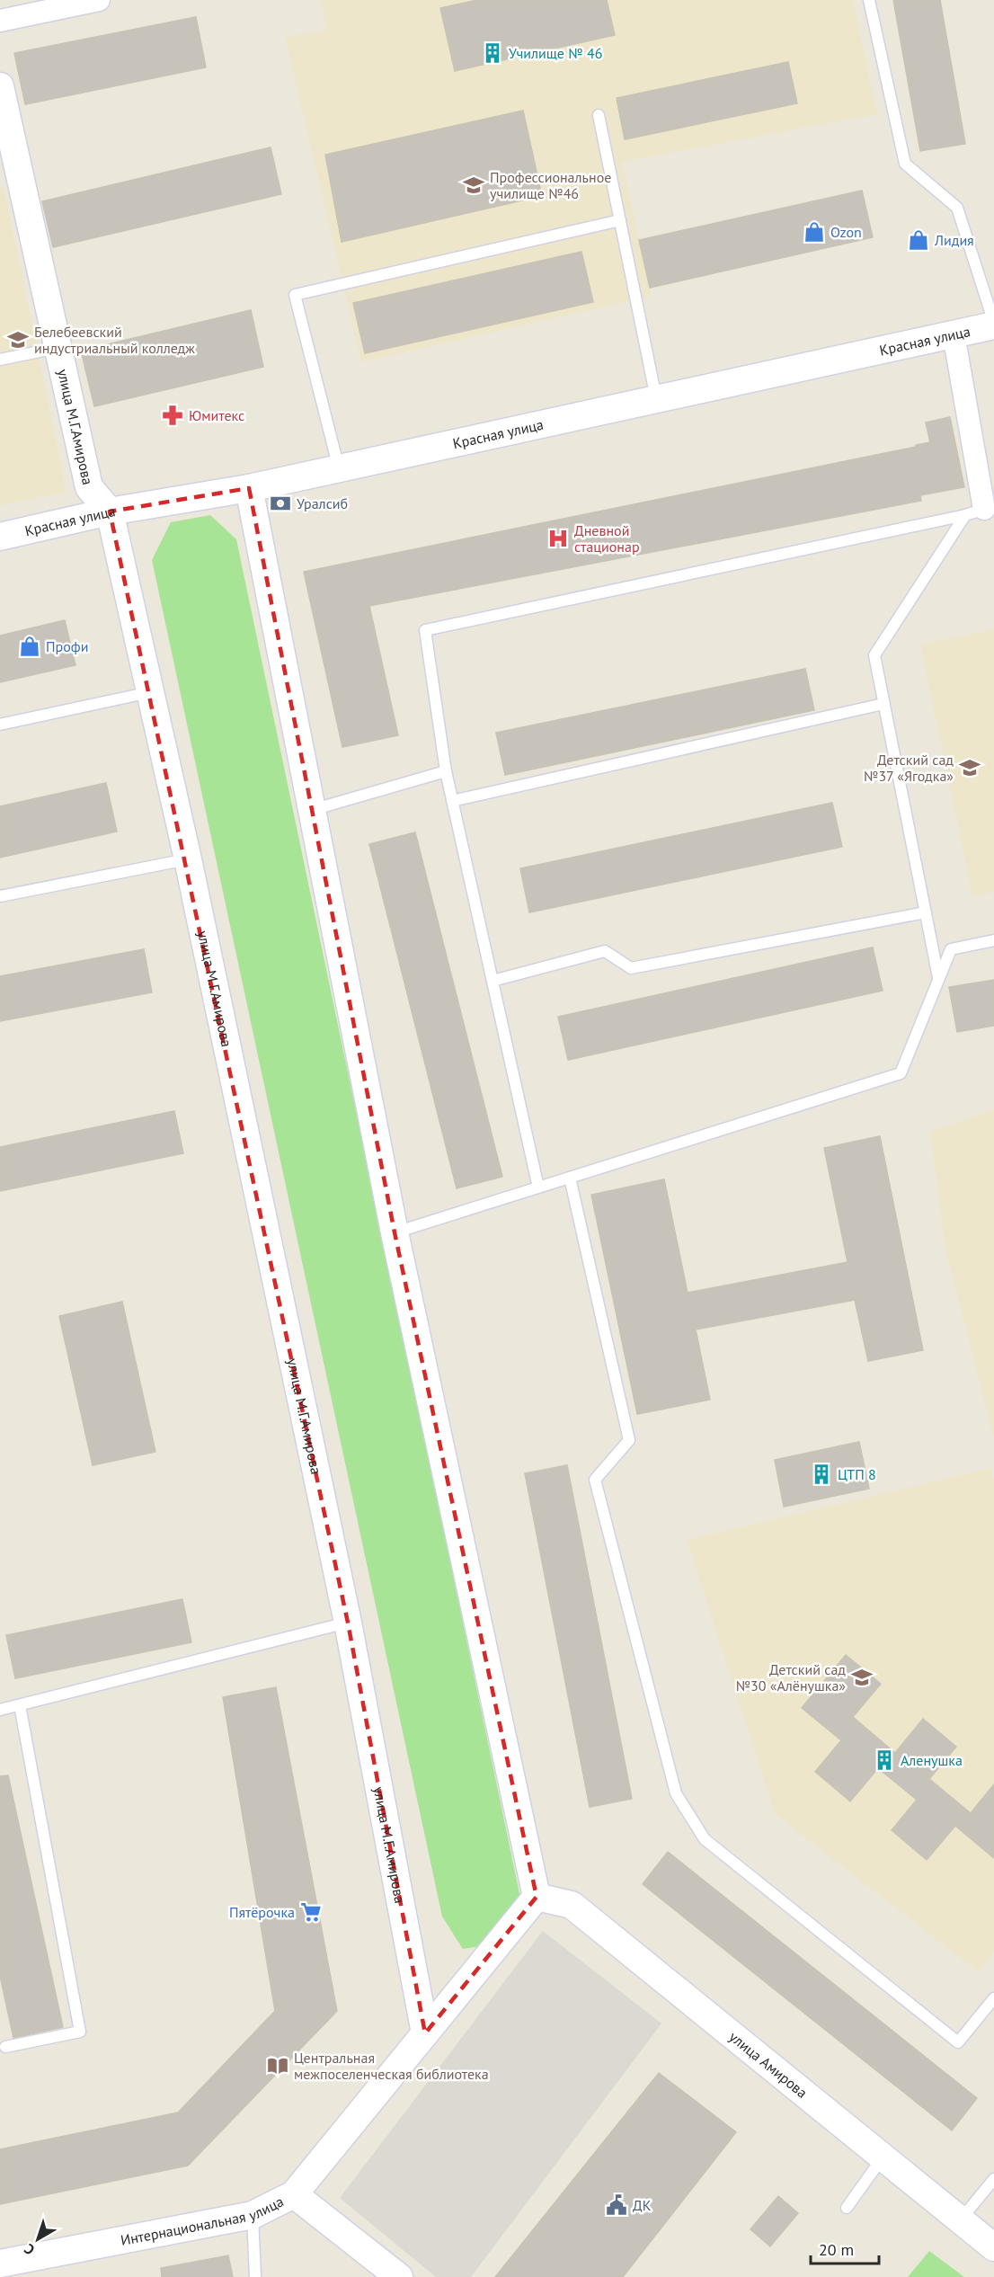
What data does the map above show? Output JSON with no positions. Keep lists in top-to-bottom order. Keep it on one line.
{"streets":{"street":["Красная улица","улица М.Г.Амирова","улица Амирова","Интернациональная улица"]},"crossings":[["Красная улица","улица М.Г.Амирова"],["улица М.Г.Амирова","Интернациональная улица"]],"places":{"building":["Училище № 46","ЦТП 8","Аленушка"],"school or university":["Профессиональное училище №46","Белебеевский индустриальный колледж","Детский сад №37 «Ягодка»","Детский сад №30 «Алёнушка»"],"shop":["Ozon","Лидия","Профи"],"pharmacy":["Юмитекс"],"bank":["Уралсиб"],"hospital":["Дневной стационар"],"supermarket":["Пятёрочка"],"library":["Центральная межпоселенческая библиотека"],"public building":["ДК"]},"scale_bar":"20 m","north":"bottom left"}
